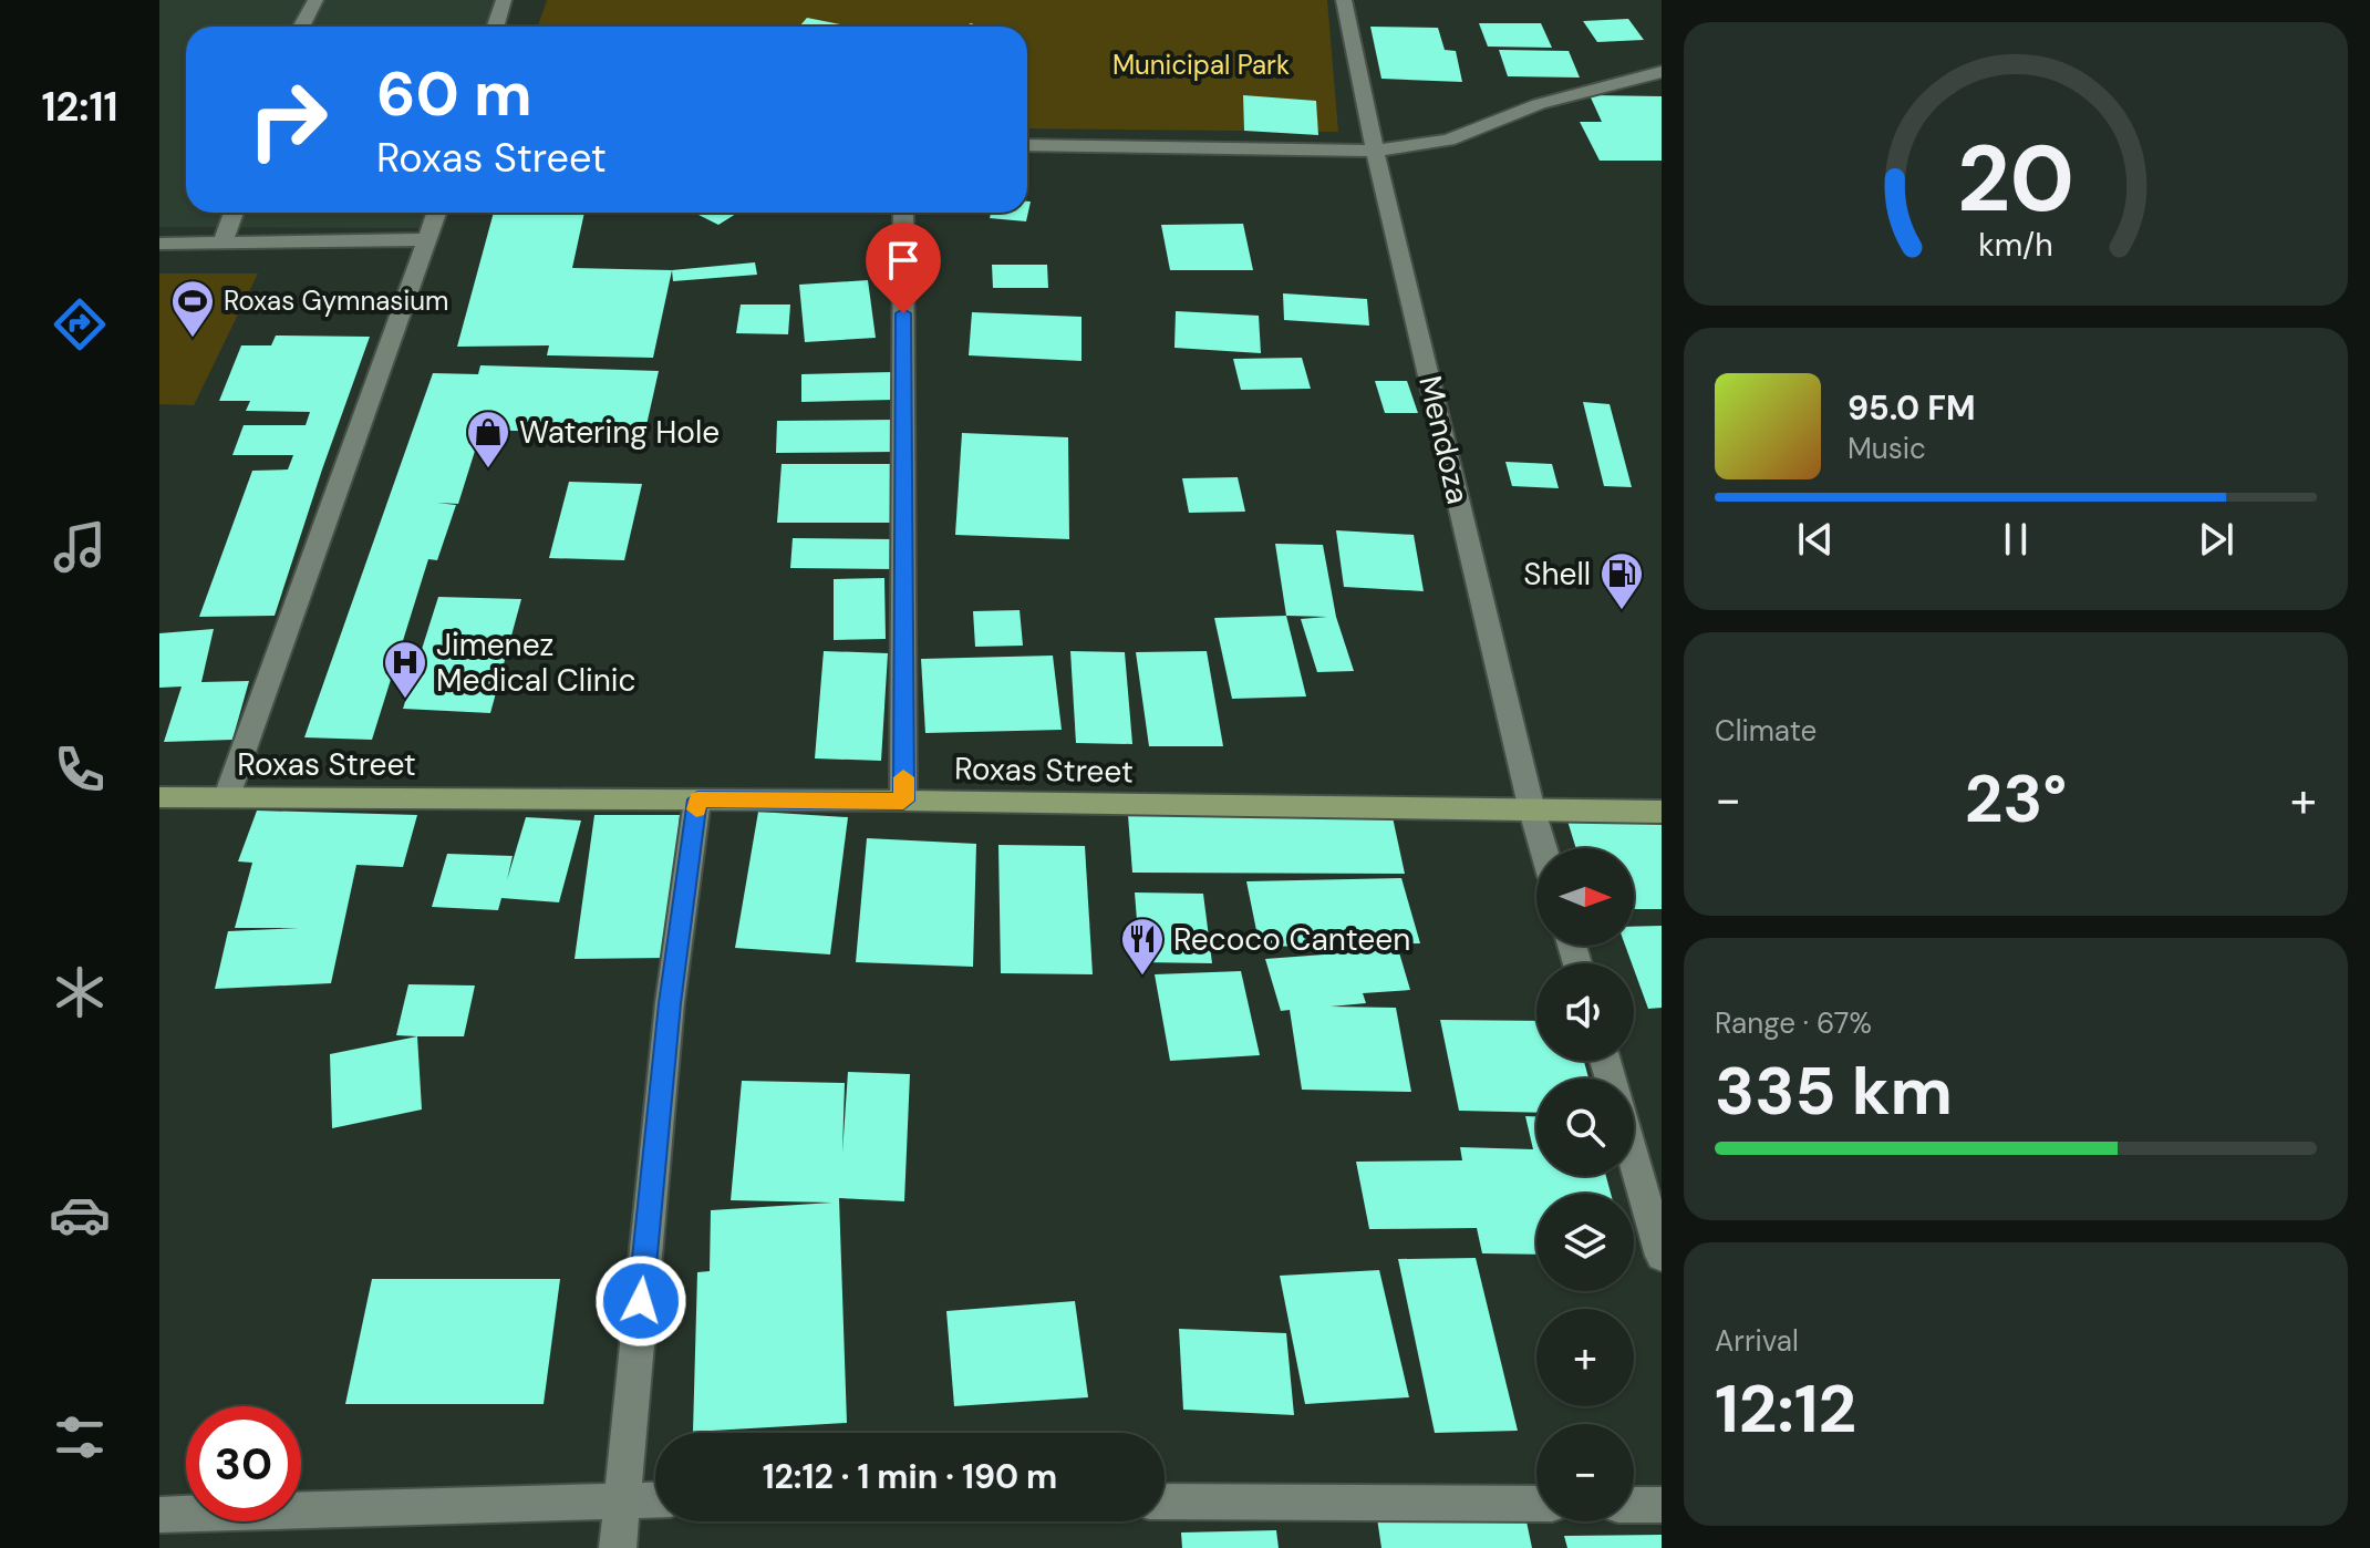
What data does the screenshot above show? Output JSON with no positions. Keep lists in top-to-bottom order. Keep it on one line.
{"streets":{"main road":["Roxas Street"],"street":["Mendoza"]},"crossings":[["Mendoza","Roxas Street"]],"parks":["Municipal Park"],"places":{"sports":["Roxas Gymnasium"],"shop":["Watering Hole"],"fuel station":["Shell"],"hospital":["Jimenez Medical Clinic"],"restaurant":["Recoco Canteen"]},"north":"right","page":{"tabs":"12:11","turn":["60 m","Roxas Street"],"song":["95.0 FM","Music"],"tile":["Climate",["Range · 67%","335 km"],["Arrival","12:12"]],"heat":["−","23°","+"],"map_buttons":["+","−"],"limit":"30","trip":"12:12 · 1 min · 190 m","gauge":["20","km/h"]}}
